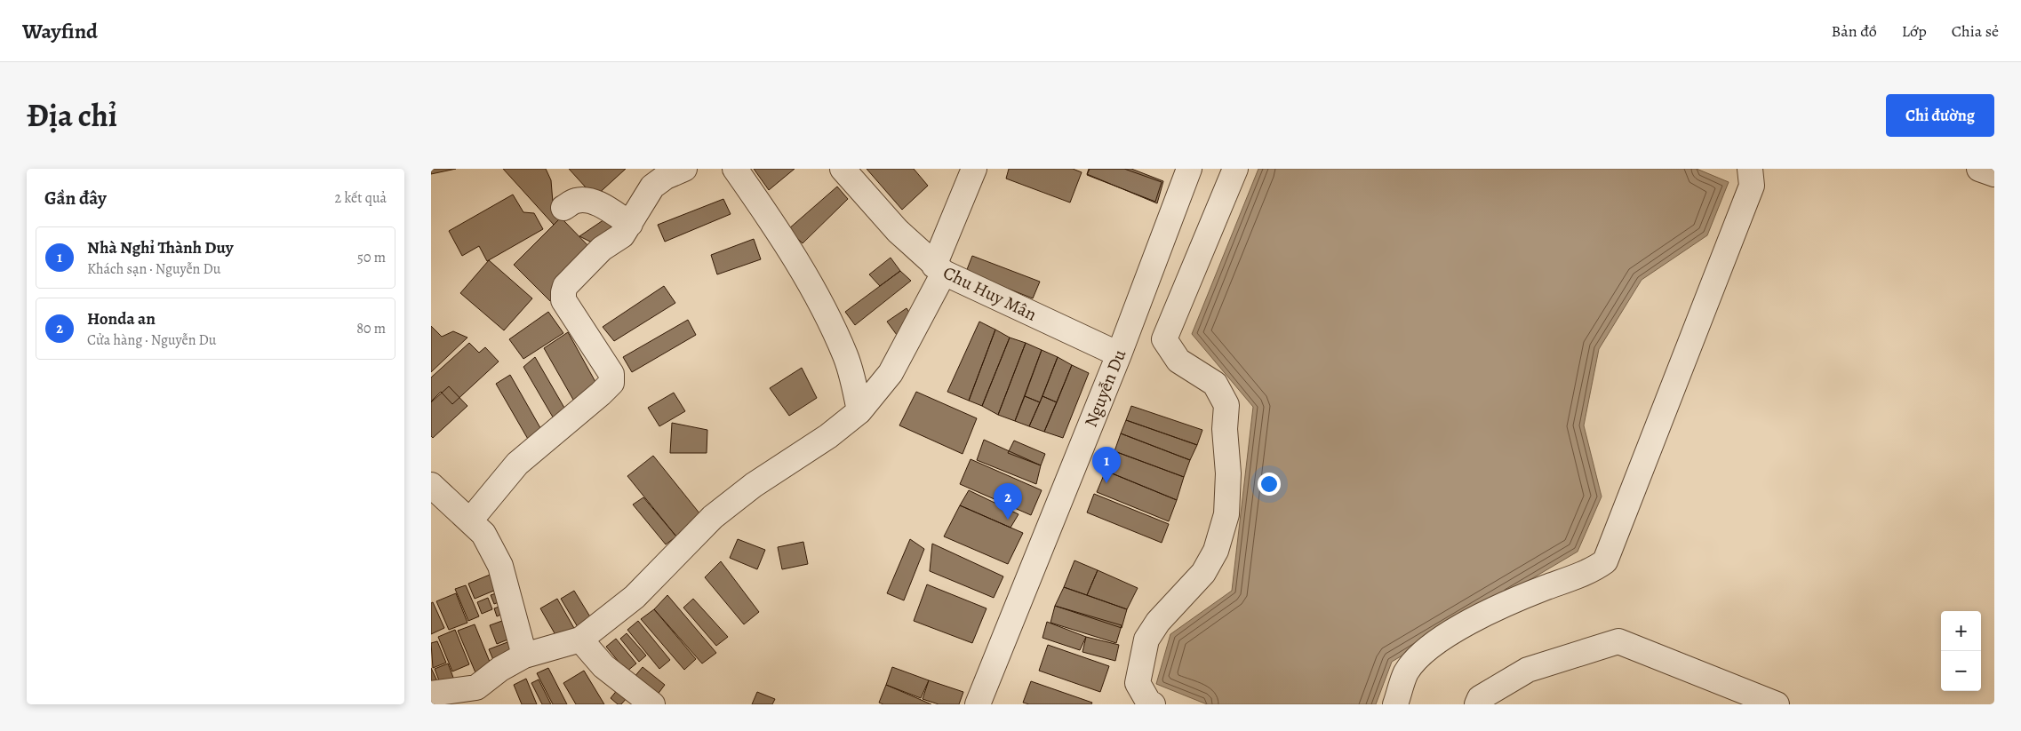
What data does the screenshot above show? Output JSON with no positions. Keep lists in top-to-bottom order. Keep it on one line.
{"streets":{"street":["Chu Huy Mân","Nguyễn Du"]},"crossings":[["Chu Huy Mân","Nguyễn Du"]],"page":{"header":"Wayfind","nav":["Bản đồ","Lớp","Chia sẻ"],"title":"Địa chỉ","buttons":"Chỉ đường","heading":["Gần đây","2 kết quả"],"list":[{"mark":"1","name":"Nhà Nghỉ Thành Duy","note":"Khách sạn · Nguyễn Du","value":"50 m"},{"mark":"2","name":"Honda an","note":"Cửa hàng · Nguyễn Du","value":"80 m"}],"pins":["1","2"],"map_buttons":["+","−"]}}
